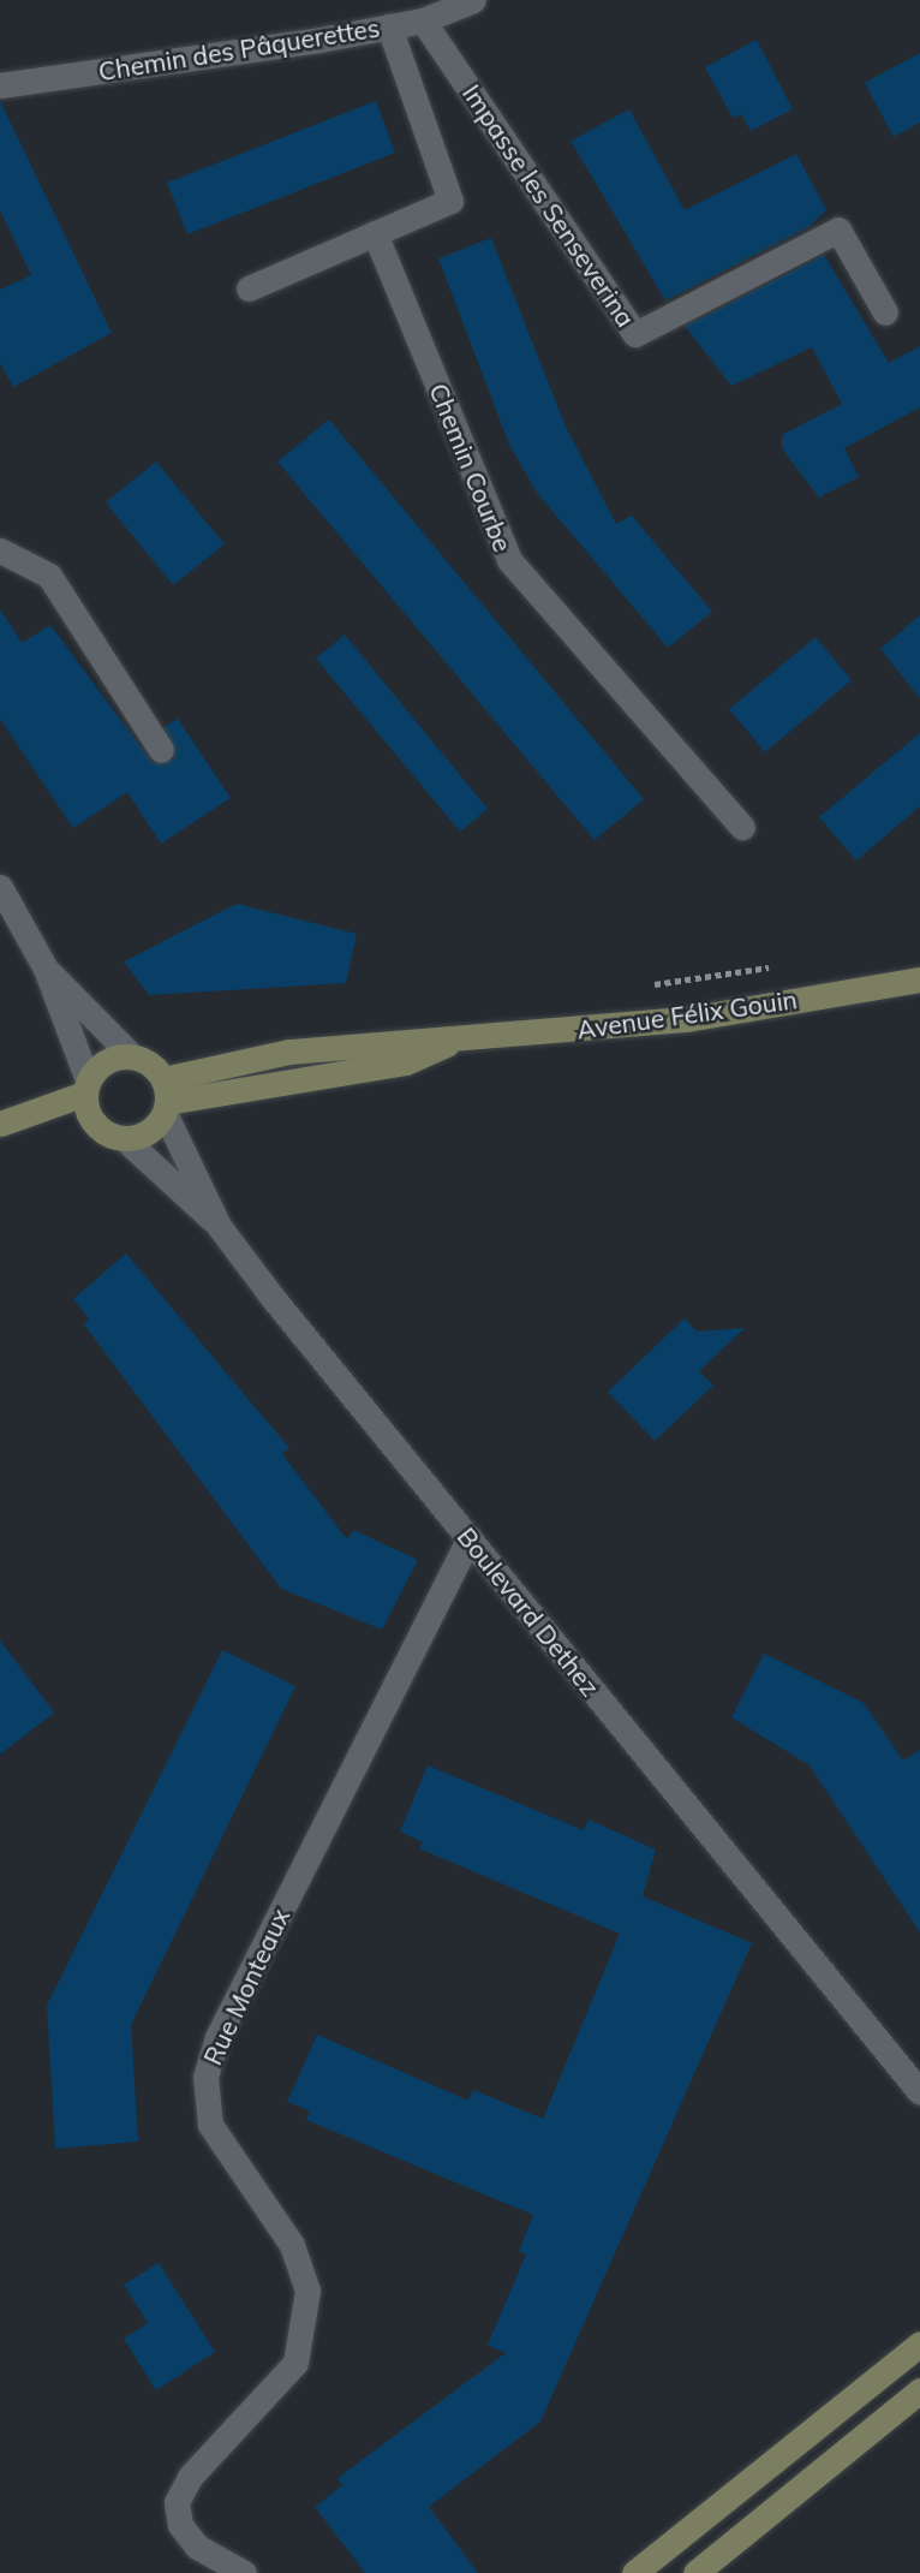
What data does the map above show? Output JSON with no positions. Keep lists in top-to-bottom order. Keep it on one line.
{"streets":{"main road":["Avenue Félix Gouin"],"street":["Chemin des Pâquerettes","Impasse les Senseverina","Chemin Courbe","Boulevard Dethez","Rue Monteaux"]},"crossings":[["Chemin des Pâquerettes","Impasse les Senseverina"],["Avenue Félix Gouin","Boulevard Dethez"],["Boulevard Dethez","Rue Monteaux"]]}
